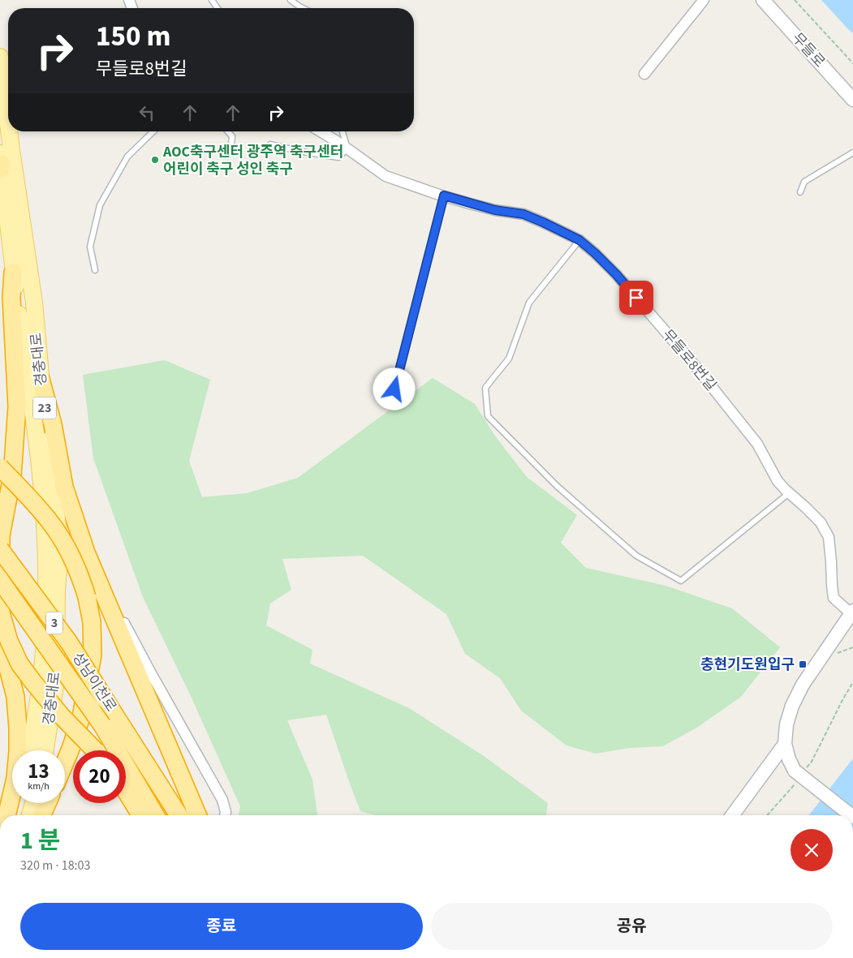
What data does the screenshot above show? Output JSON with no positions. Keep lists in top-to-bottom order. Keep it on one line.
{"streets":{"highway":["3","성남이천로"],"main road":["경충대로","23"],"street":["무들로","무들로8번길"]},"places":{"other":["AOC축구센터 광주역 축구센터 어린이 축구 성인 축구"],"transit":["충현기도원입구"]},"page":{"turn":["150 m","무들로8번길"],"speed":"13 km/h","limit":"20","heading":["1 분","320 m · 18:03"],"buttons":["종료","공유"]}}
